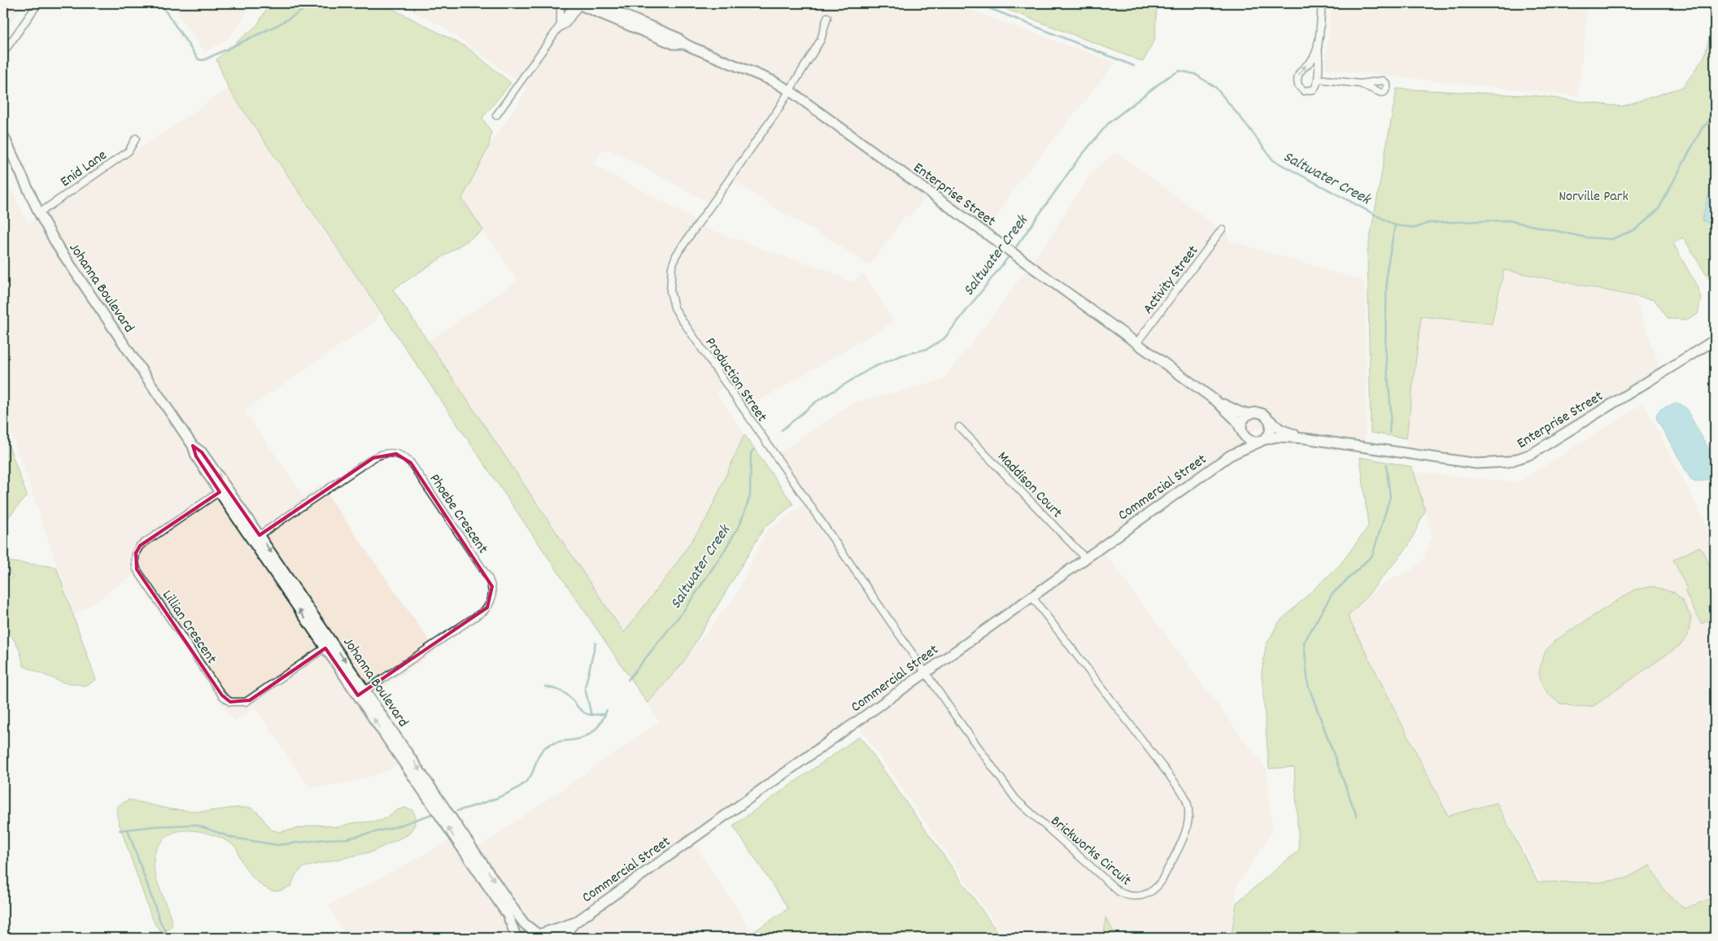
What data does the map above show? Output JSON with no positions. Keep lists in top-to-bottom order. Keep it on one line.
{"streets":{"street":["Enid Lane","Enterprise Street","Activity Street","Johanna Boulevard","Production Street","Maddison Court","Commercial Street","Phoebe Crescent","Lillian Crescent","Brickworks Circuit"]},"crossings":[["Enid Lane","Johanna Boulevard"],["Enterprise Street","Activity Street"],["Enterprise Street","Production Street"],["Enterprise Street","Commercial Street"],["Johanna Boulevard","Commercial Street"],["Johanna Boulevard","Phoebe Crescent"],["Johanna Boulevard","Lillian Crescent"],["Production Street","Commercial Street"],["Production Street","Brickworks Circuit"],["Maddison Court","Commercial Street"],["Commercial Street","Brickworks Circuit"]],"water":["Saltwater Creek"],"parks":["Norville Park"]}
